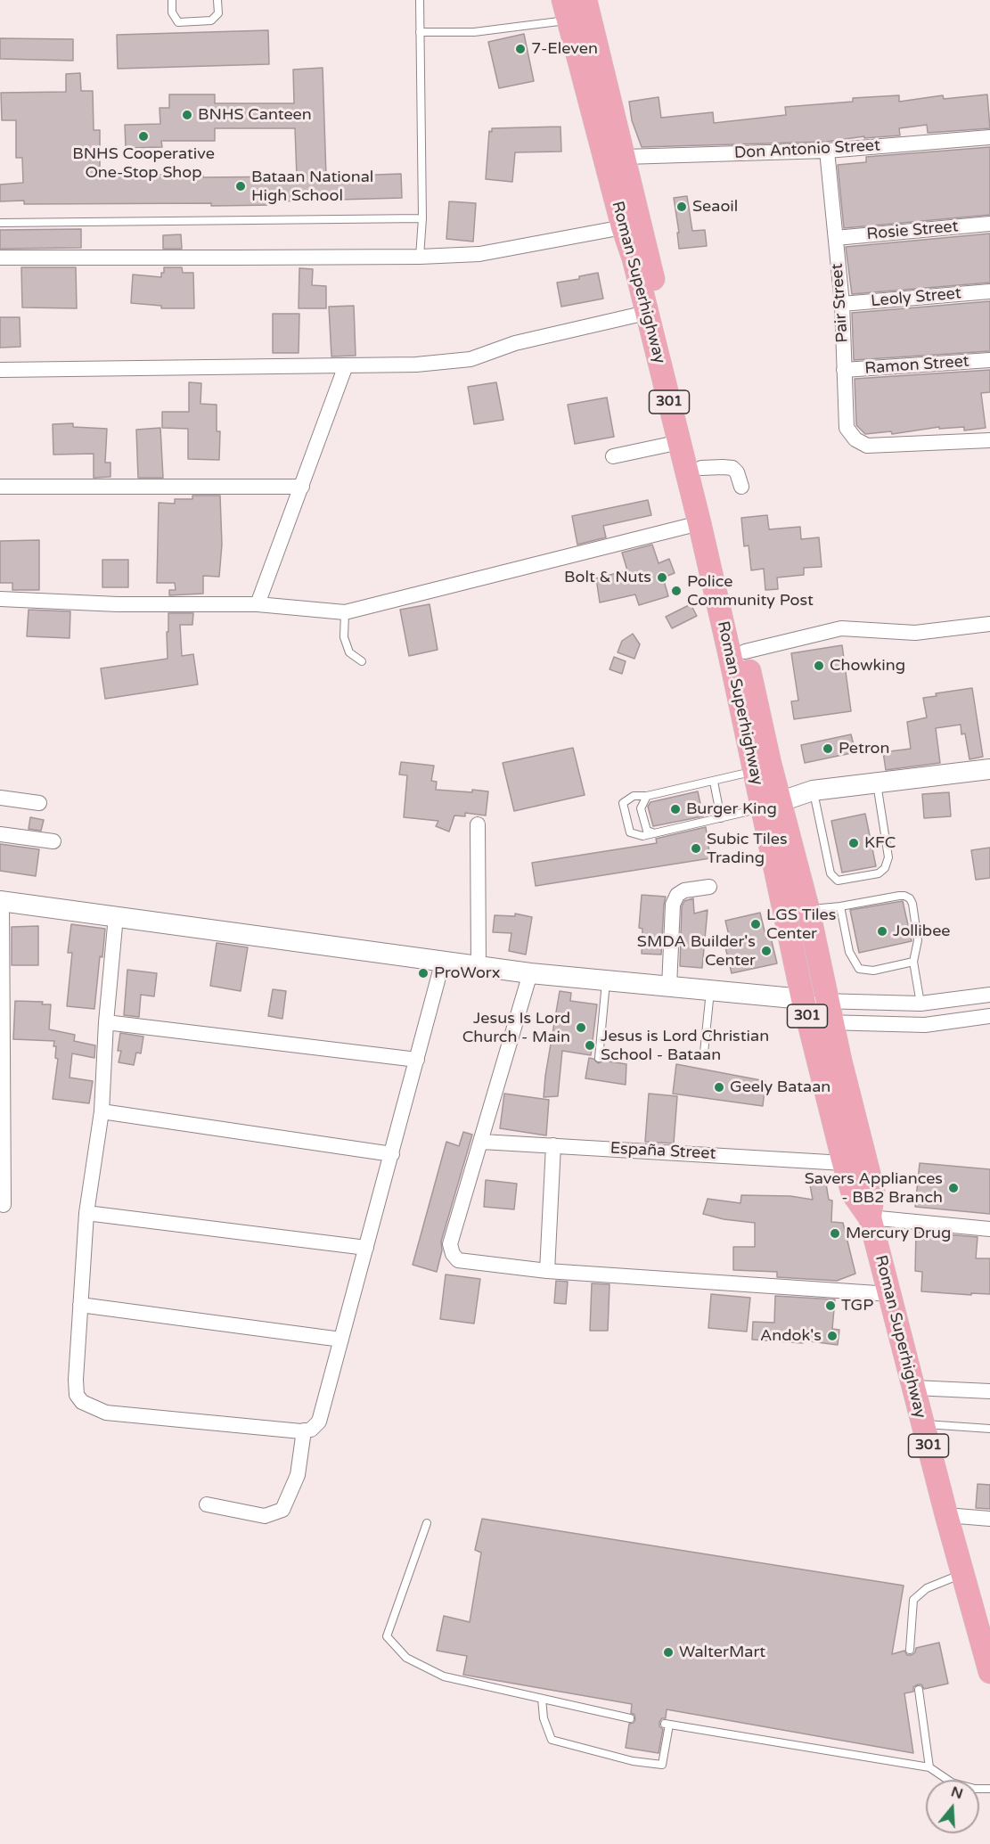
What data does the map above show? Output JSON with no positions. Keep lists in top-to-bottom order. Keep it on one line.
{"streets":{"main road":["Roman Superhighway","301"],"street":["Don Antonio Street","Rosie Street","Leoly Street","Pair Street","Ramon Street","España Street"]},"crossings":[["Don Antonio Street","Roman Superhighway"],["Don Antonio Street","Pair Street"],["Rosie Street","Pair Street"],["Roman Superhighway","España Street"],["Leoly Street","Pair Street"],["Pair Street","Ramon Street"]],"places":["7-Eleven","BNHS Canteen","BNHS Cooperative One-Stop Shop","Bataan National High School","Seaoil","Bolt & Nuts","Police Community Post","Chowking","Petron","Burger King","KFC","Subic Tiles Trading","LGS Tiles Center","Jollibee","SMDA Builder's Center","ProWorx","Jesus Is Lord Church - Main","Jesus is Lord Christian School - Bataan","Geely Bataan","Savers Appliances - BB2 Branch","Mercury Drug","TGP","Andok's","WalterMart"],"north":"top"}
